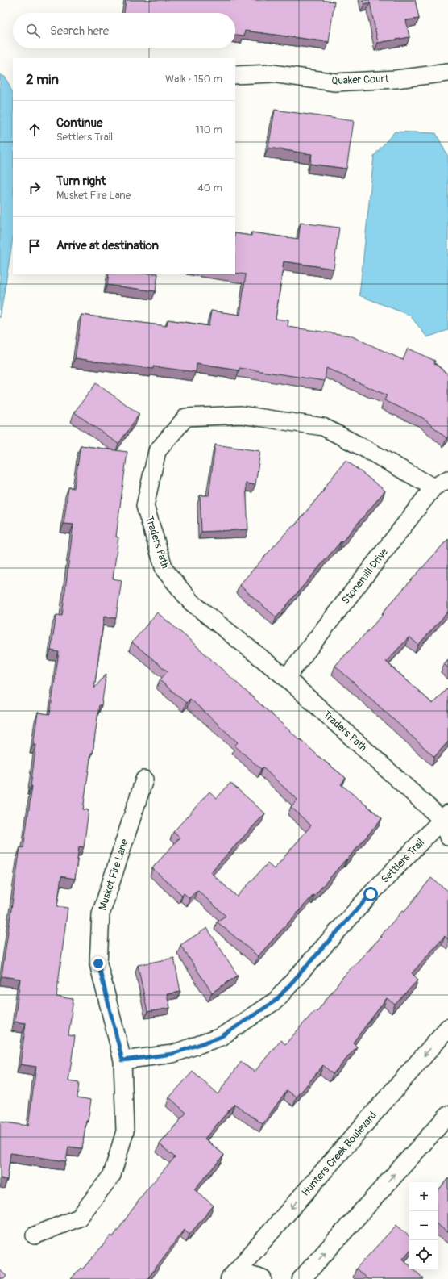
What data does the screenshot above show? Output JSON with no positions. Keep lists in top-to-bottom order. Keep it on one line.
{"streets":{"street":["Quaker Court","Traders Path","Stonemill Drive","Settlers Trail","Musket Fire Lane","Hunters Creek Boulevard"]},"crossings":[["Traders Path","Stonemill Drive"],["Traders Path","Settlers Trail"],["Settlers Trail","Musket Fire Lane"]],"page":{"search":"Search here","heading":["2 min","Walk · 150 m"],"list":[["Continue","Settlers Trail","110 m"],["Turn right","Musket Fire Lane","40 m"],"Arrive at destination"],"map_buttons":["+","−"]}}
